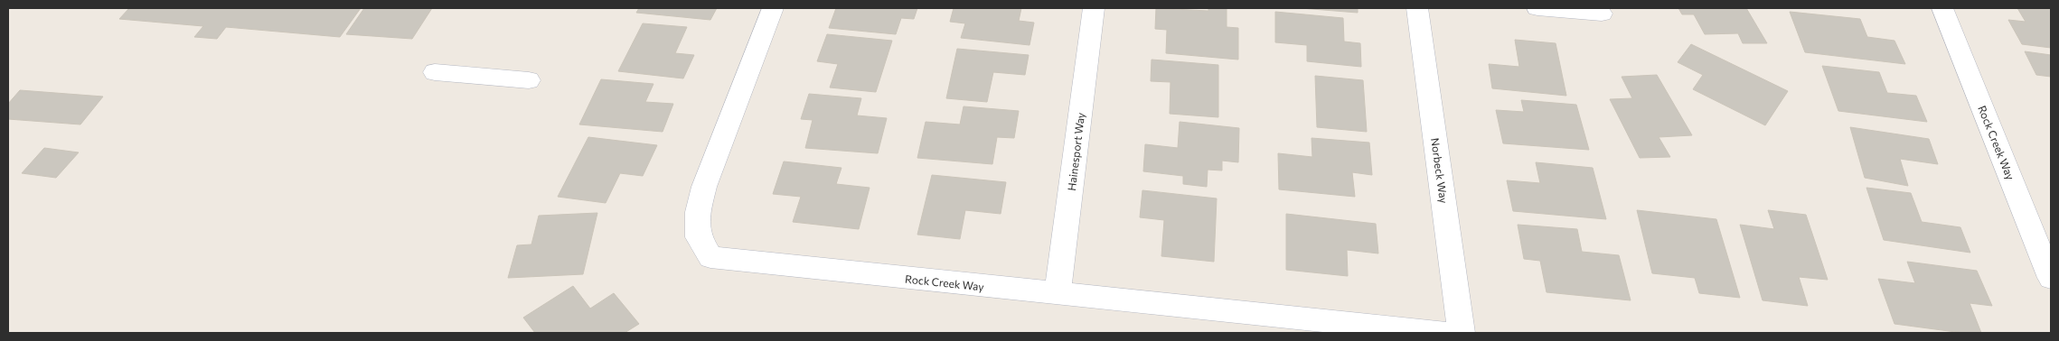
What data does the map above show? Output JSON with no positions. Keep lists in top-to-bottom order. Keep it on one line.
{"streets":{"street":["Rock Creek Way","Hainesport Way","Norbeck Way"]},"crossings":[["Rock Creek Way","Hainesport Way"]]}
